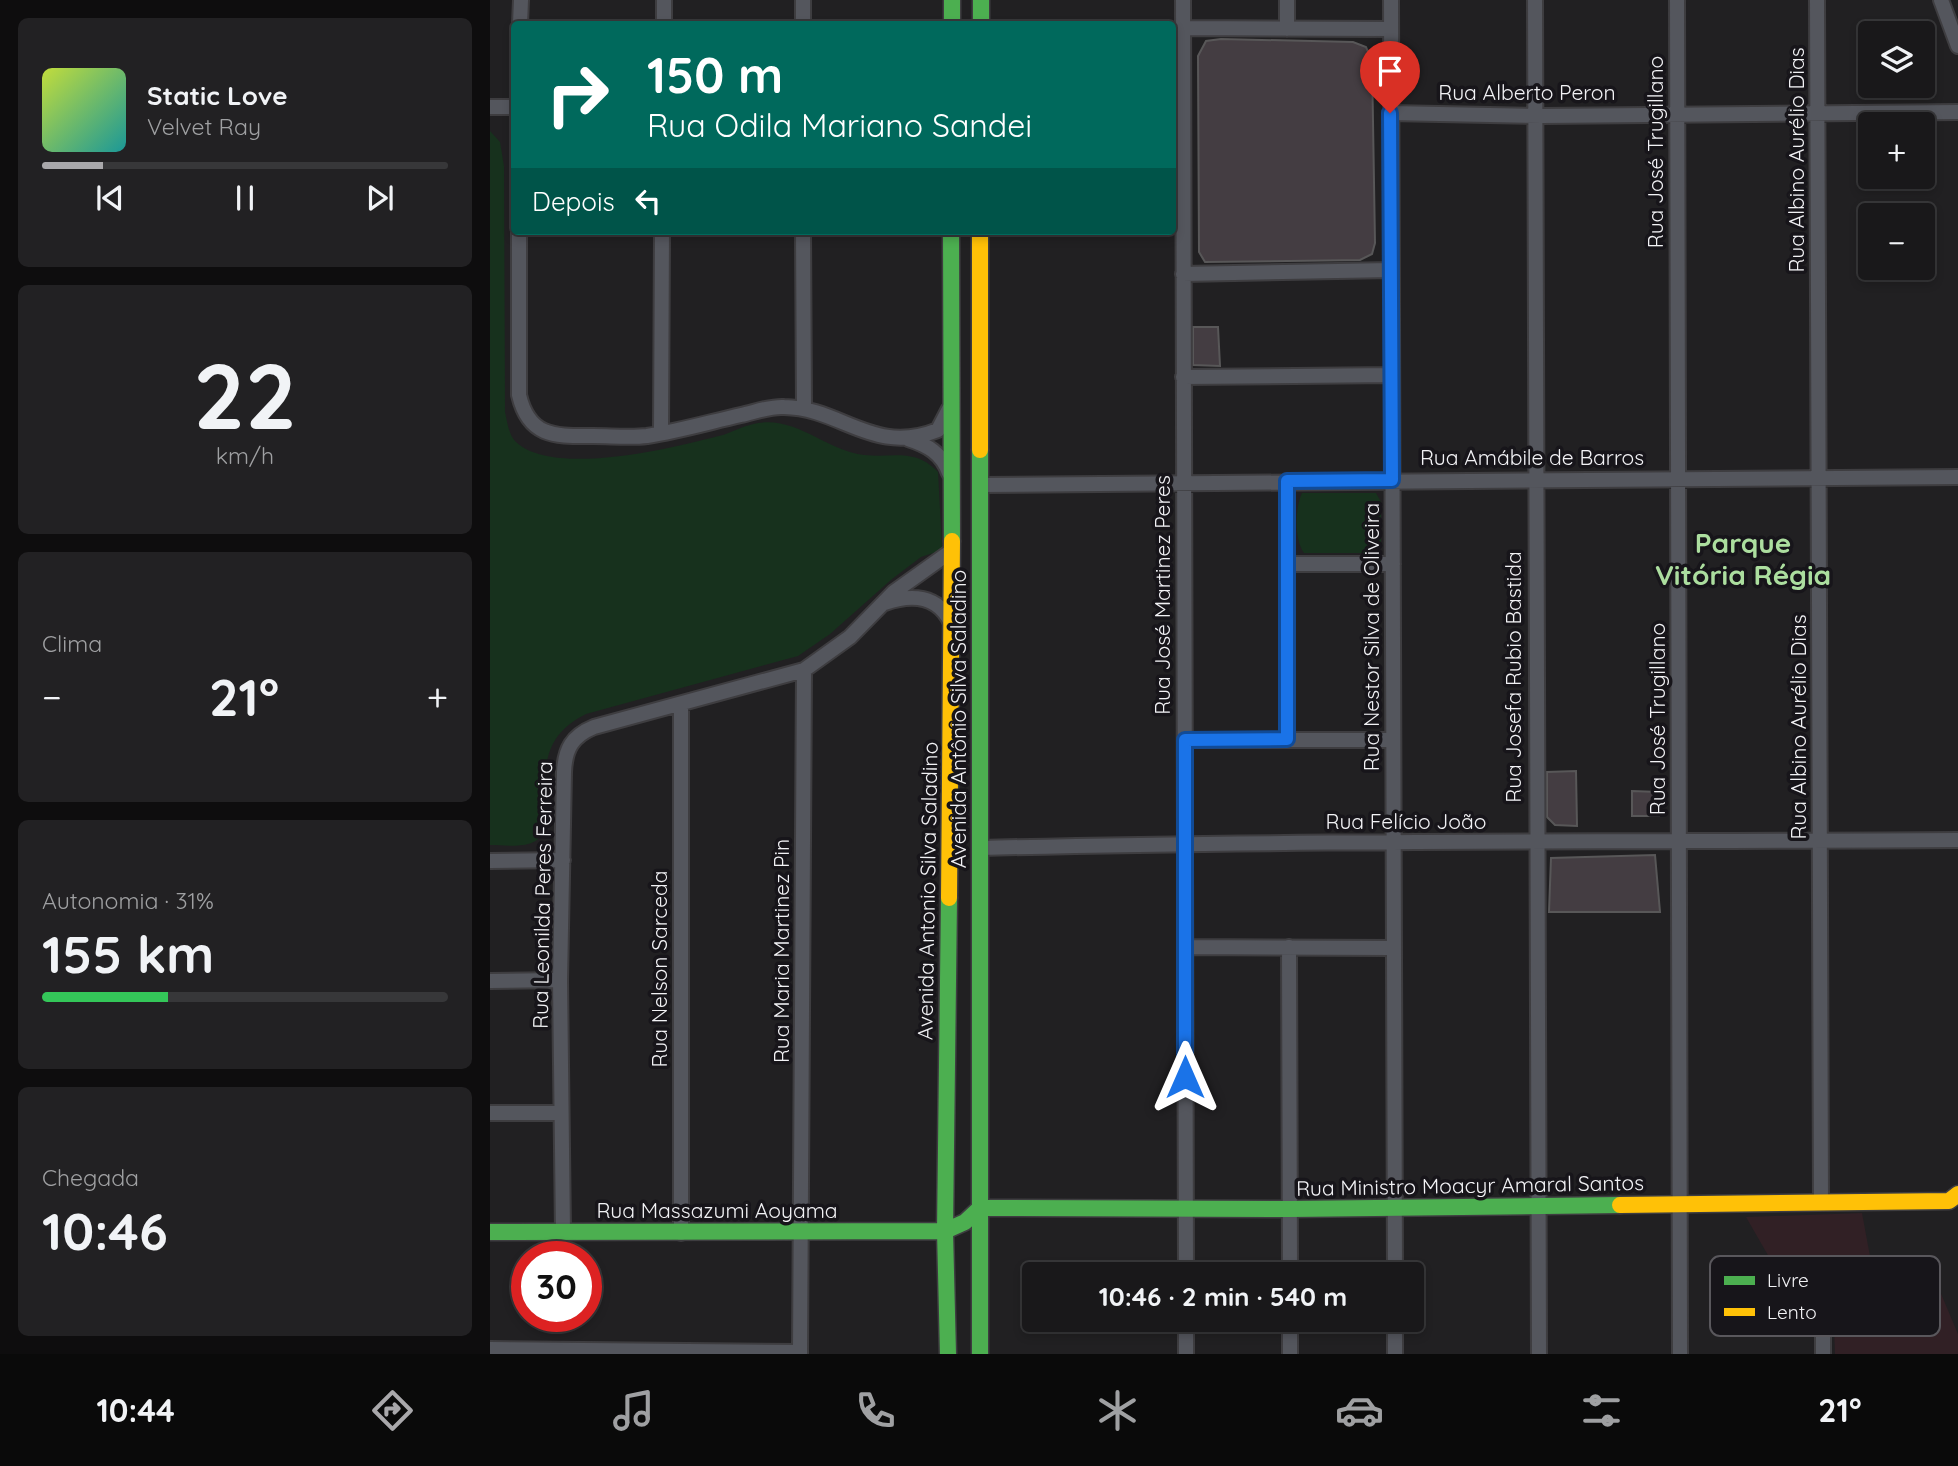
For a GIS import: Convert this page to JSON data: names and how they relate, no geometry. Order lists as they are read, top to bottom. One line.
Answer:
{"streets":{"main road":["Avenida Antônio Silva Saladino","Avenida Antonio Silva Saladino","Rua Ministro Moacyr Amaral Santos","Rua Massazumi Aoyama"],"street":["Rua Alberto Peron","Rua José Trugillano","Rua Albino Aurélio Dias","Rua Amábile de Barros","Rua José Martinez Peres","Rua Nestor Silva de Oliveira","Rua Josefa Rubio Bastida","Rua Felício João","Rua Leonilda Peres Ferreira","Rua Maria Martinez Pin","Rua Nelson Sarceda"]},"crossings":[["Rua Alberto Peron","Rua José Trugillano"],["Rua Alberto Peron","Rua Albino Aurélio Dias"],["Rua Alberto Peron","Rua Nestor Silva de Oliveira"],["Rua Alberto Peron","Rua Josefa Rubio Bastida"],["Rua José Trugillano","Rua Amábile de Barros"],["Rua José Trugillano","Rua Felício João"],["Rua José Trugillano","Rua Ministro Moacyr Amaral Santos"],["Rua Albino Aurélio Dias","Rua Amábile de Barros"],["Rua Albino Aurélio Dias","Rua Felício João"],["Rua Albino Aurélio Dias","Rua Ministro Moacyr Amaral Santos"],["Rua Amábile de Barros","Rua José Martinez Peres"],["Rua Amábile de Barros","Rua Nestor Silva de Oliveira"],["Rua Amábile de Barros","Rua Josefa Rubio Bastida"],["Rua Amábile de Barros","Avenida Antônio Silva Saladino"],["Rua José Martinez Peres","Rua Felício João"],["Rua José Martinez Peres","Rua Ministro Moacyr Amaral Santos"],["Rua Nestor Silva de Oliveira","Rua Felício João"],["Rua Nestor Silva de Oliveira","Rua Ministro Moacyr Amaral Santos"],["Rua Josefa Rubio Bastida","Rua Felício João"],["Rua Josefa Rubio Bastida","Rua Ministro Moacyr Amaral Santos"],["Avenida Antônio Silva Saladino","Rua Felício João"],["Avenida Antônio Silva Saladino","Avenida Antonio Silva Saladino"],["Avenida Antônio Silva Saladino","Rua Leonilda Peres Ferreira"],["Avenida Antônio Silva Saladino","Rua Ministro Moacyr Amaral Santos"],["Avenida Antonio Silva Saladino","Rua Leonilda Peres Ferreira"],["Avenida Antonio Silva Saladino","Rua Massazumi Aoyama"],["Rua Leonilda Peres Ferreira","Rua Maria Martinez Pin"],["Rua Leonilda Peres Ferreira","Rua Nelson Sarceda"],["Rua Leonilda Peres Ferreira","Rua Massazumi Aoyama"],["Rua Maria Martinez Pin","Rua Massazumi Aoyama"],["Rua Nelson Sarceda","Rua Massazumi Aoyama"]],"districts":["Parque Vitória Régia"],"legend":["Livre","Lento"],"page":{"map_buttons":["+","−"],"turn":["150 m","Rua Odila Mariano Sandei"],"song":["Static Love","Velvet Ray"],"then":"Depois","tile":[["22","km/h"],"Clima",["Autonomia · 31%","155 km"],["Chegada","10:46"]],"heat":["−","21°","+"],"limit":"30","trip":"10:46 · 2 min · 540 m","tabs":["10:44","21°"]}}
